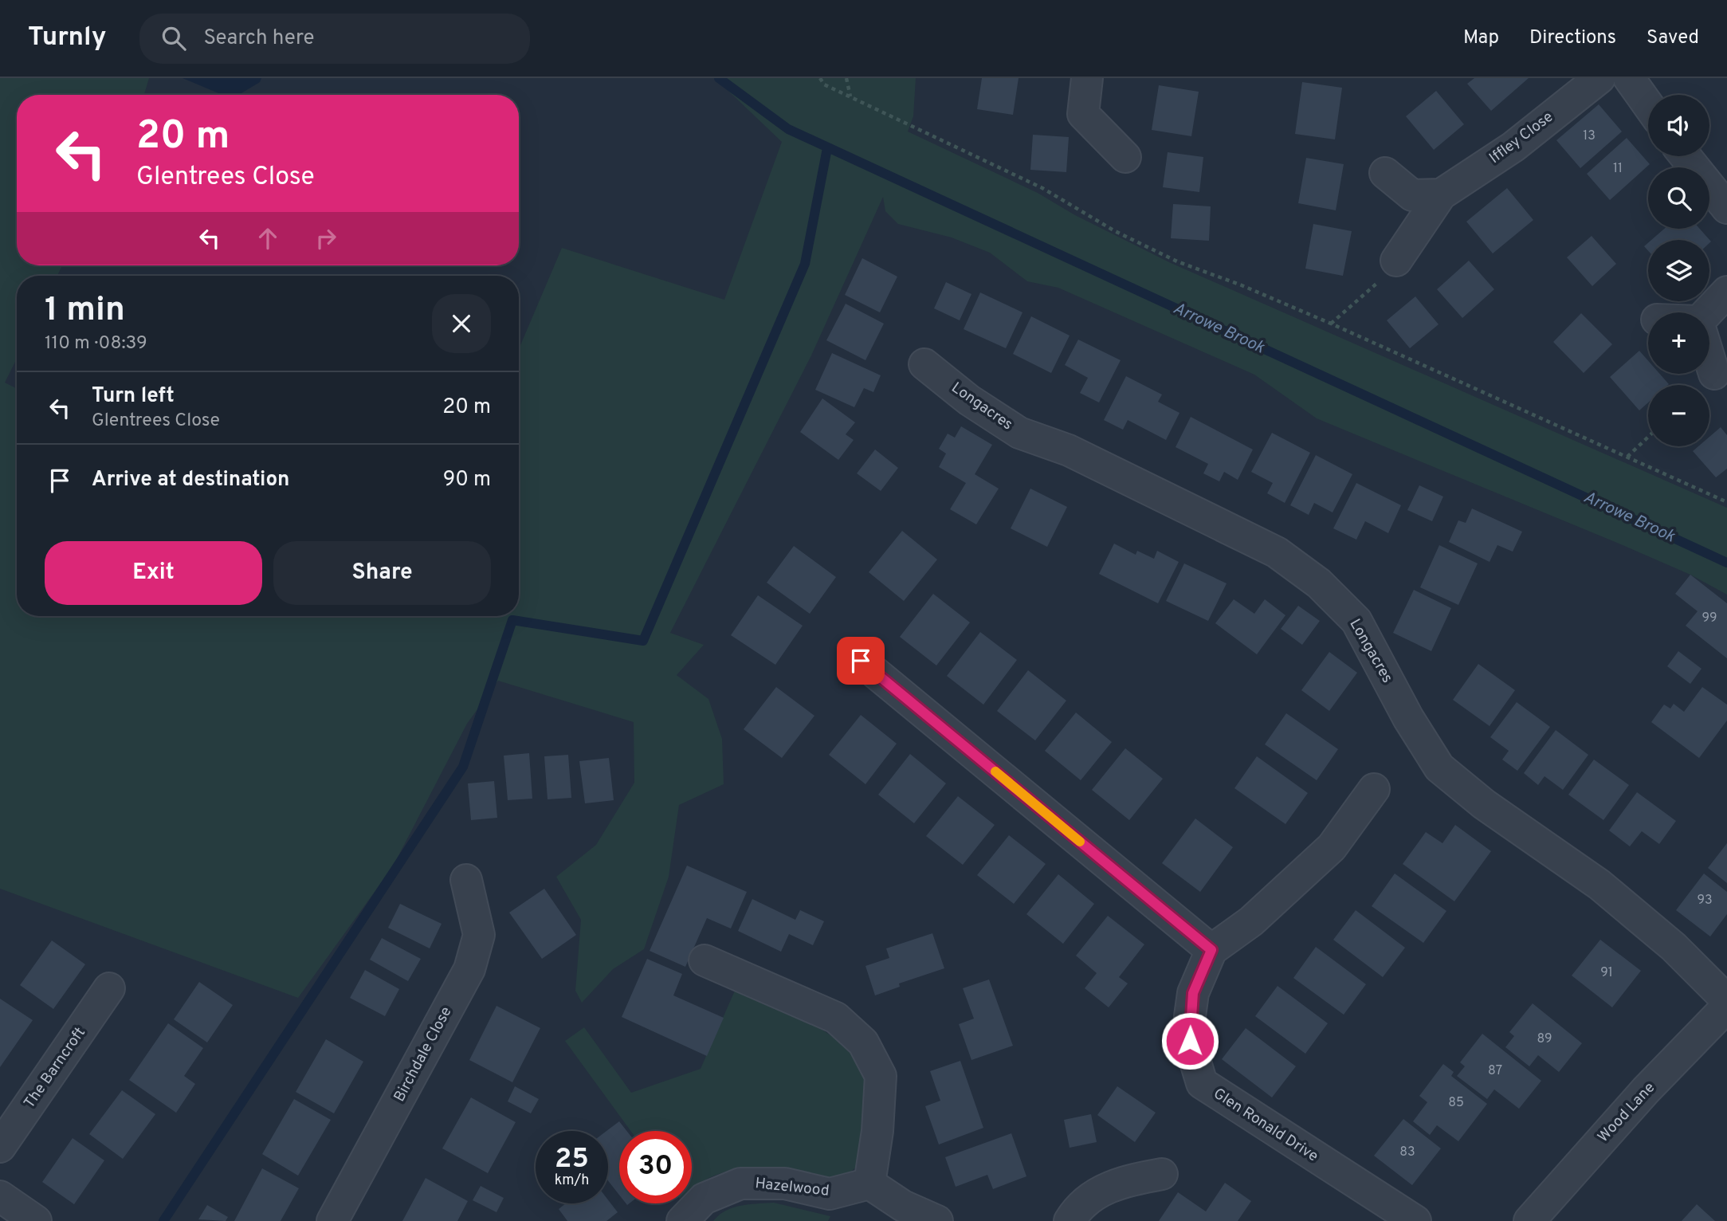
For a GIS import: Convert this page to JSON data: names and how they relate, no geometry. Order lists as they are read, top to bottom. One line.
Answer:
{"streets":{"street":["Iffley Close","Longacres","Birchdale Close","The Barncroft","Wood Lane","Glen Ronald Drive","Hazelwood"]},"water":["Arrowe Brook"],"house_numbers":["13","11","99","93","91","89","87","85","83"],"page":{"header":"Turnly","search":"Search here","nav":["Map","Directions","Saved"],"map_buttons":["+","−"],"turn":["20 m","Glentrees Close"],"heading":["1 min","110 m · 08:39"],"list":[{"name":"Turn left","note":"Glentrees Close","value":"20 m"},{"name":"Arrive at destination","value":"90 m"}],"buttons":["Exit","Share"],"speed":"25 km/h","limit":"30"}}
